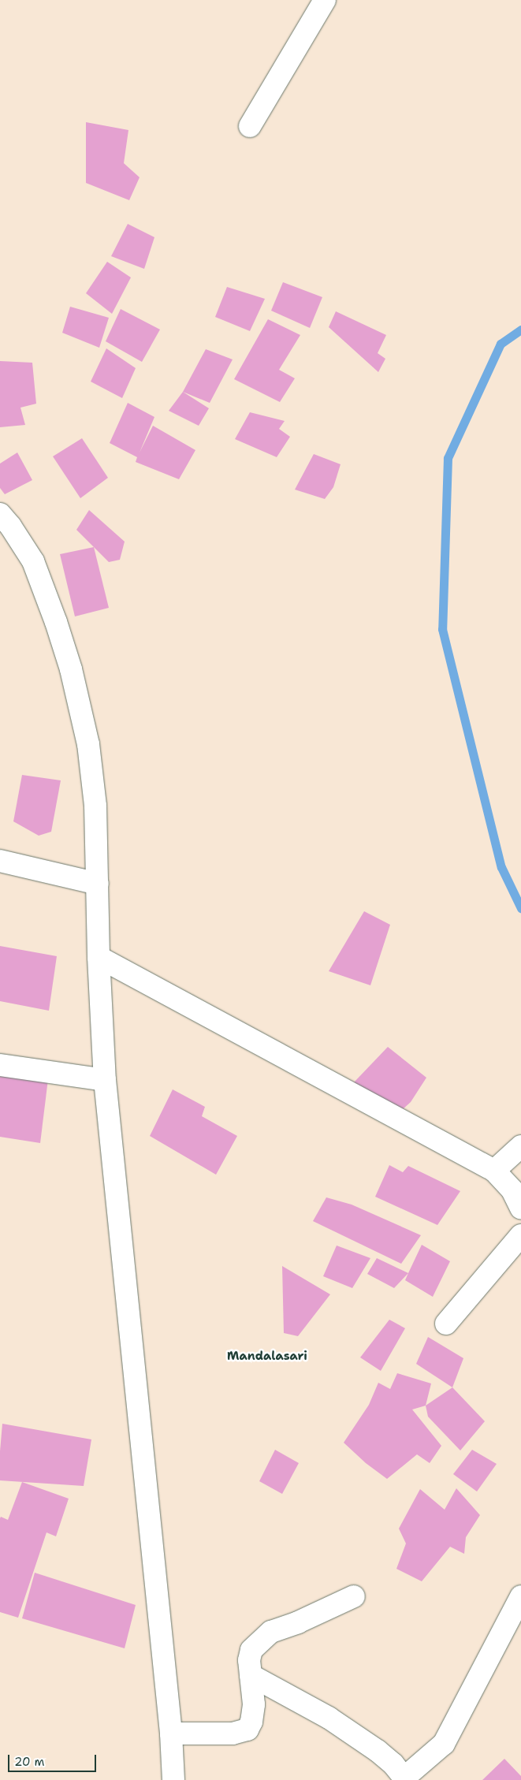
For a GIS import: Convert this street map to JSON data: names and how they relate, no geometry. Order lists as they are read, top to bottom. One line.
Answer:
{"districts":["Mandalasari"],"scale_bar":"20 m"}
